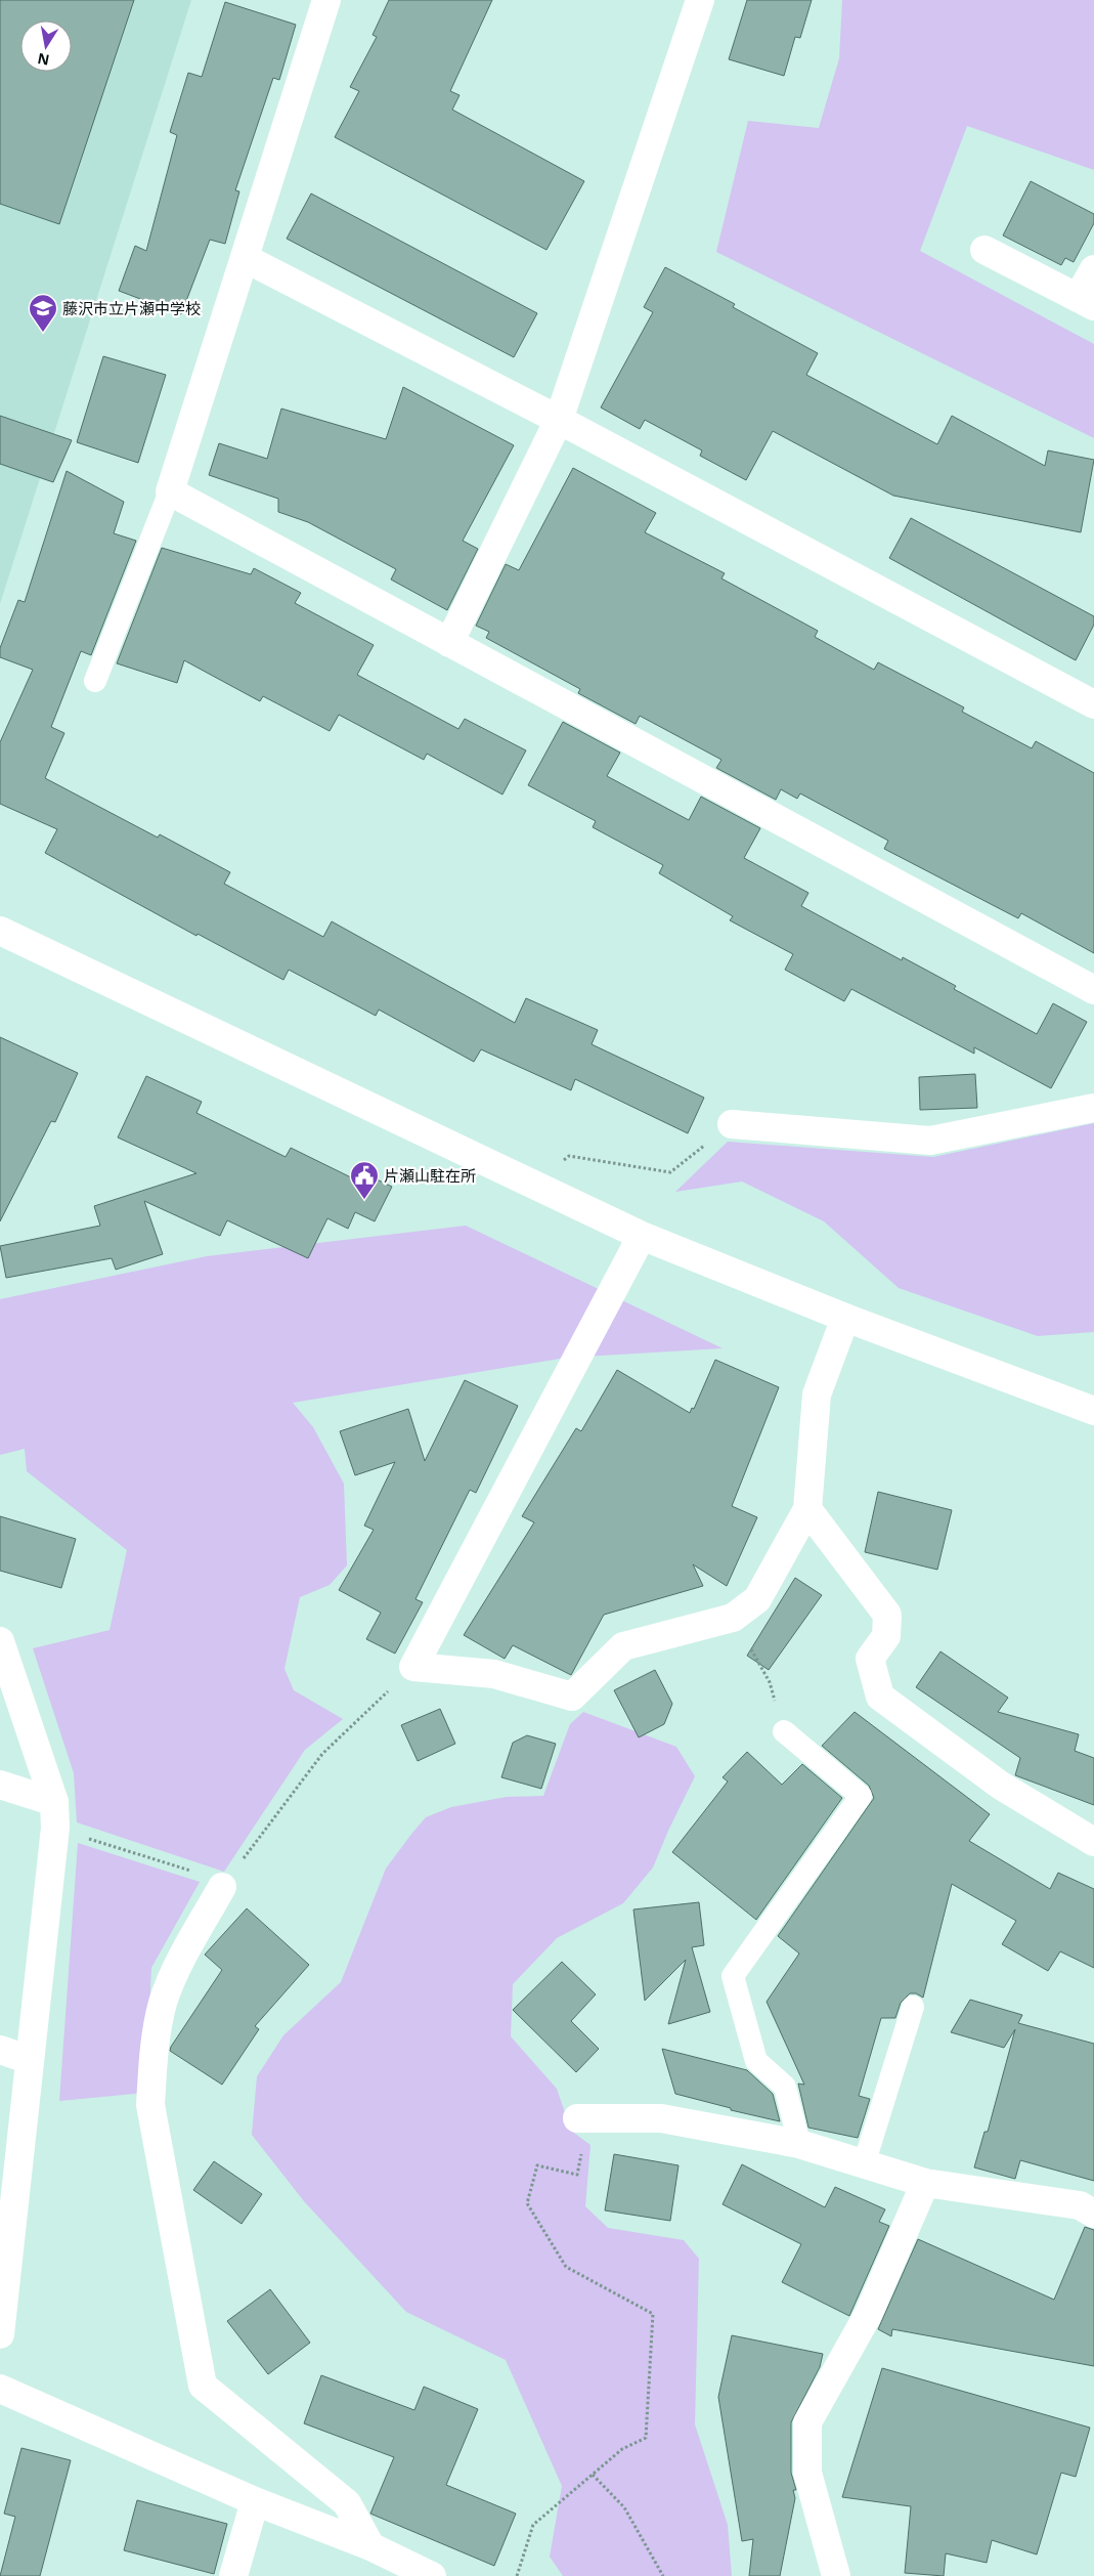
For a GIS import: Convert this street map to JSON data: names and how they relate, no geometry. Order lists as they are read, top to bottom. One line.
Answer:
{"places":{"school or university":["藤沢市立片瀬中学校"],"public building":["片瀬山駐在所"]},"north":"bottom"}
